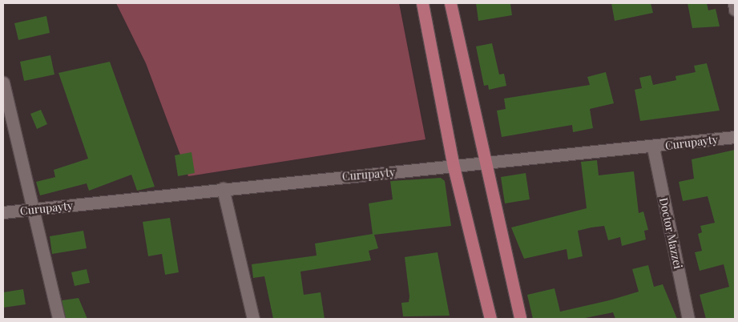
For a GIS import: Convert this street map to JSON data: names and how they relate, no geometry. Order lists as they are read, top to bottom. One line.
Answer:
{"streets":{"street":["Curupayty","Doctor Mazzei"]},"crossings":[["Curupayty","Doctor Mazzei"]]}
